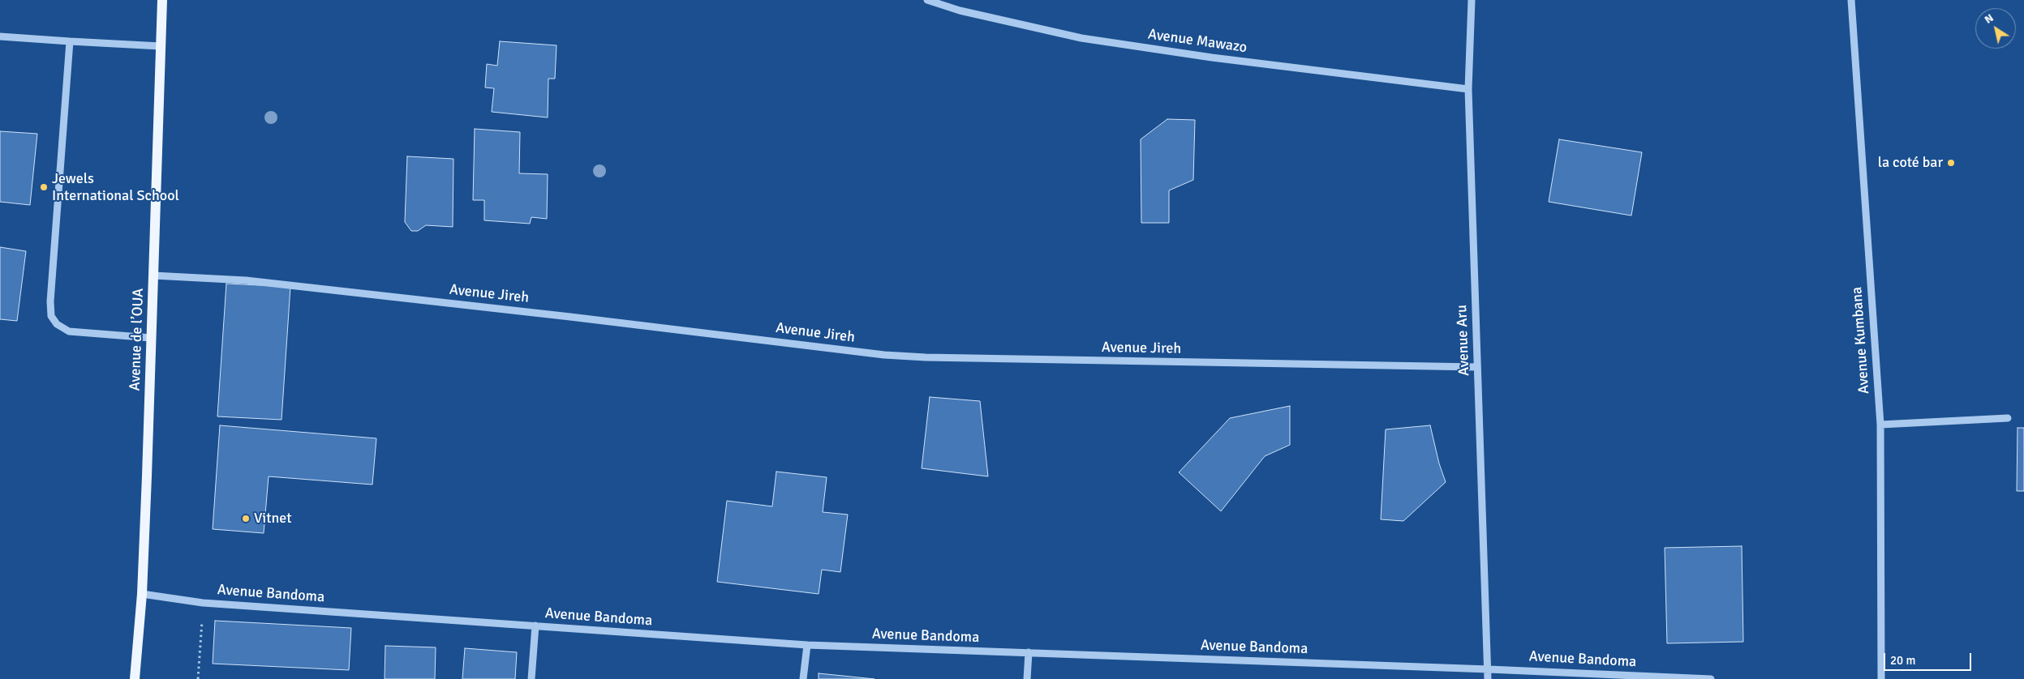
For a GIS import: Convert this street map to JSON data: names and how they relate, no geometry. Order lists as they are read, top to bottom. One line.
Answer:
{"streets":{"main road":["Avenue de l’OUA"],"street":["Avenue Mawazo","Avenue Jireh","Avenue Aru","Avenue Kumbana","Avenue Bandoma"]},"crossings":[["Avenue Mawazo","Avenue Aru"],["Avenue Jireh","Avenue de l’OUA"],["Avenue Jireh","Avenue Aru"],["Avenue de l’OUA","Avenue Bandoma"],["Avenue Aru","Avenue Bandoma"]],"places":["la coté bar","Jewels International School","Vitnet"],"scale_bar":"20 m","north":"top left"}
